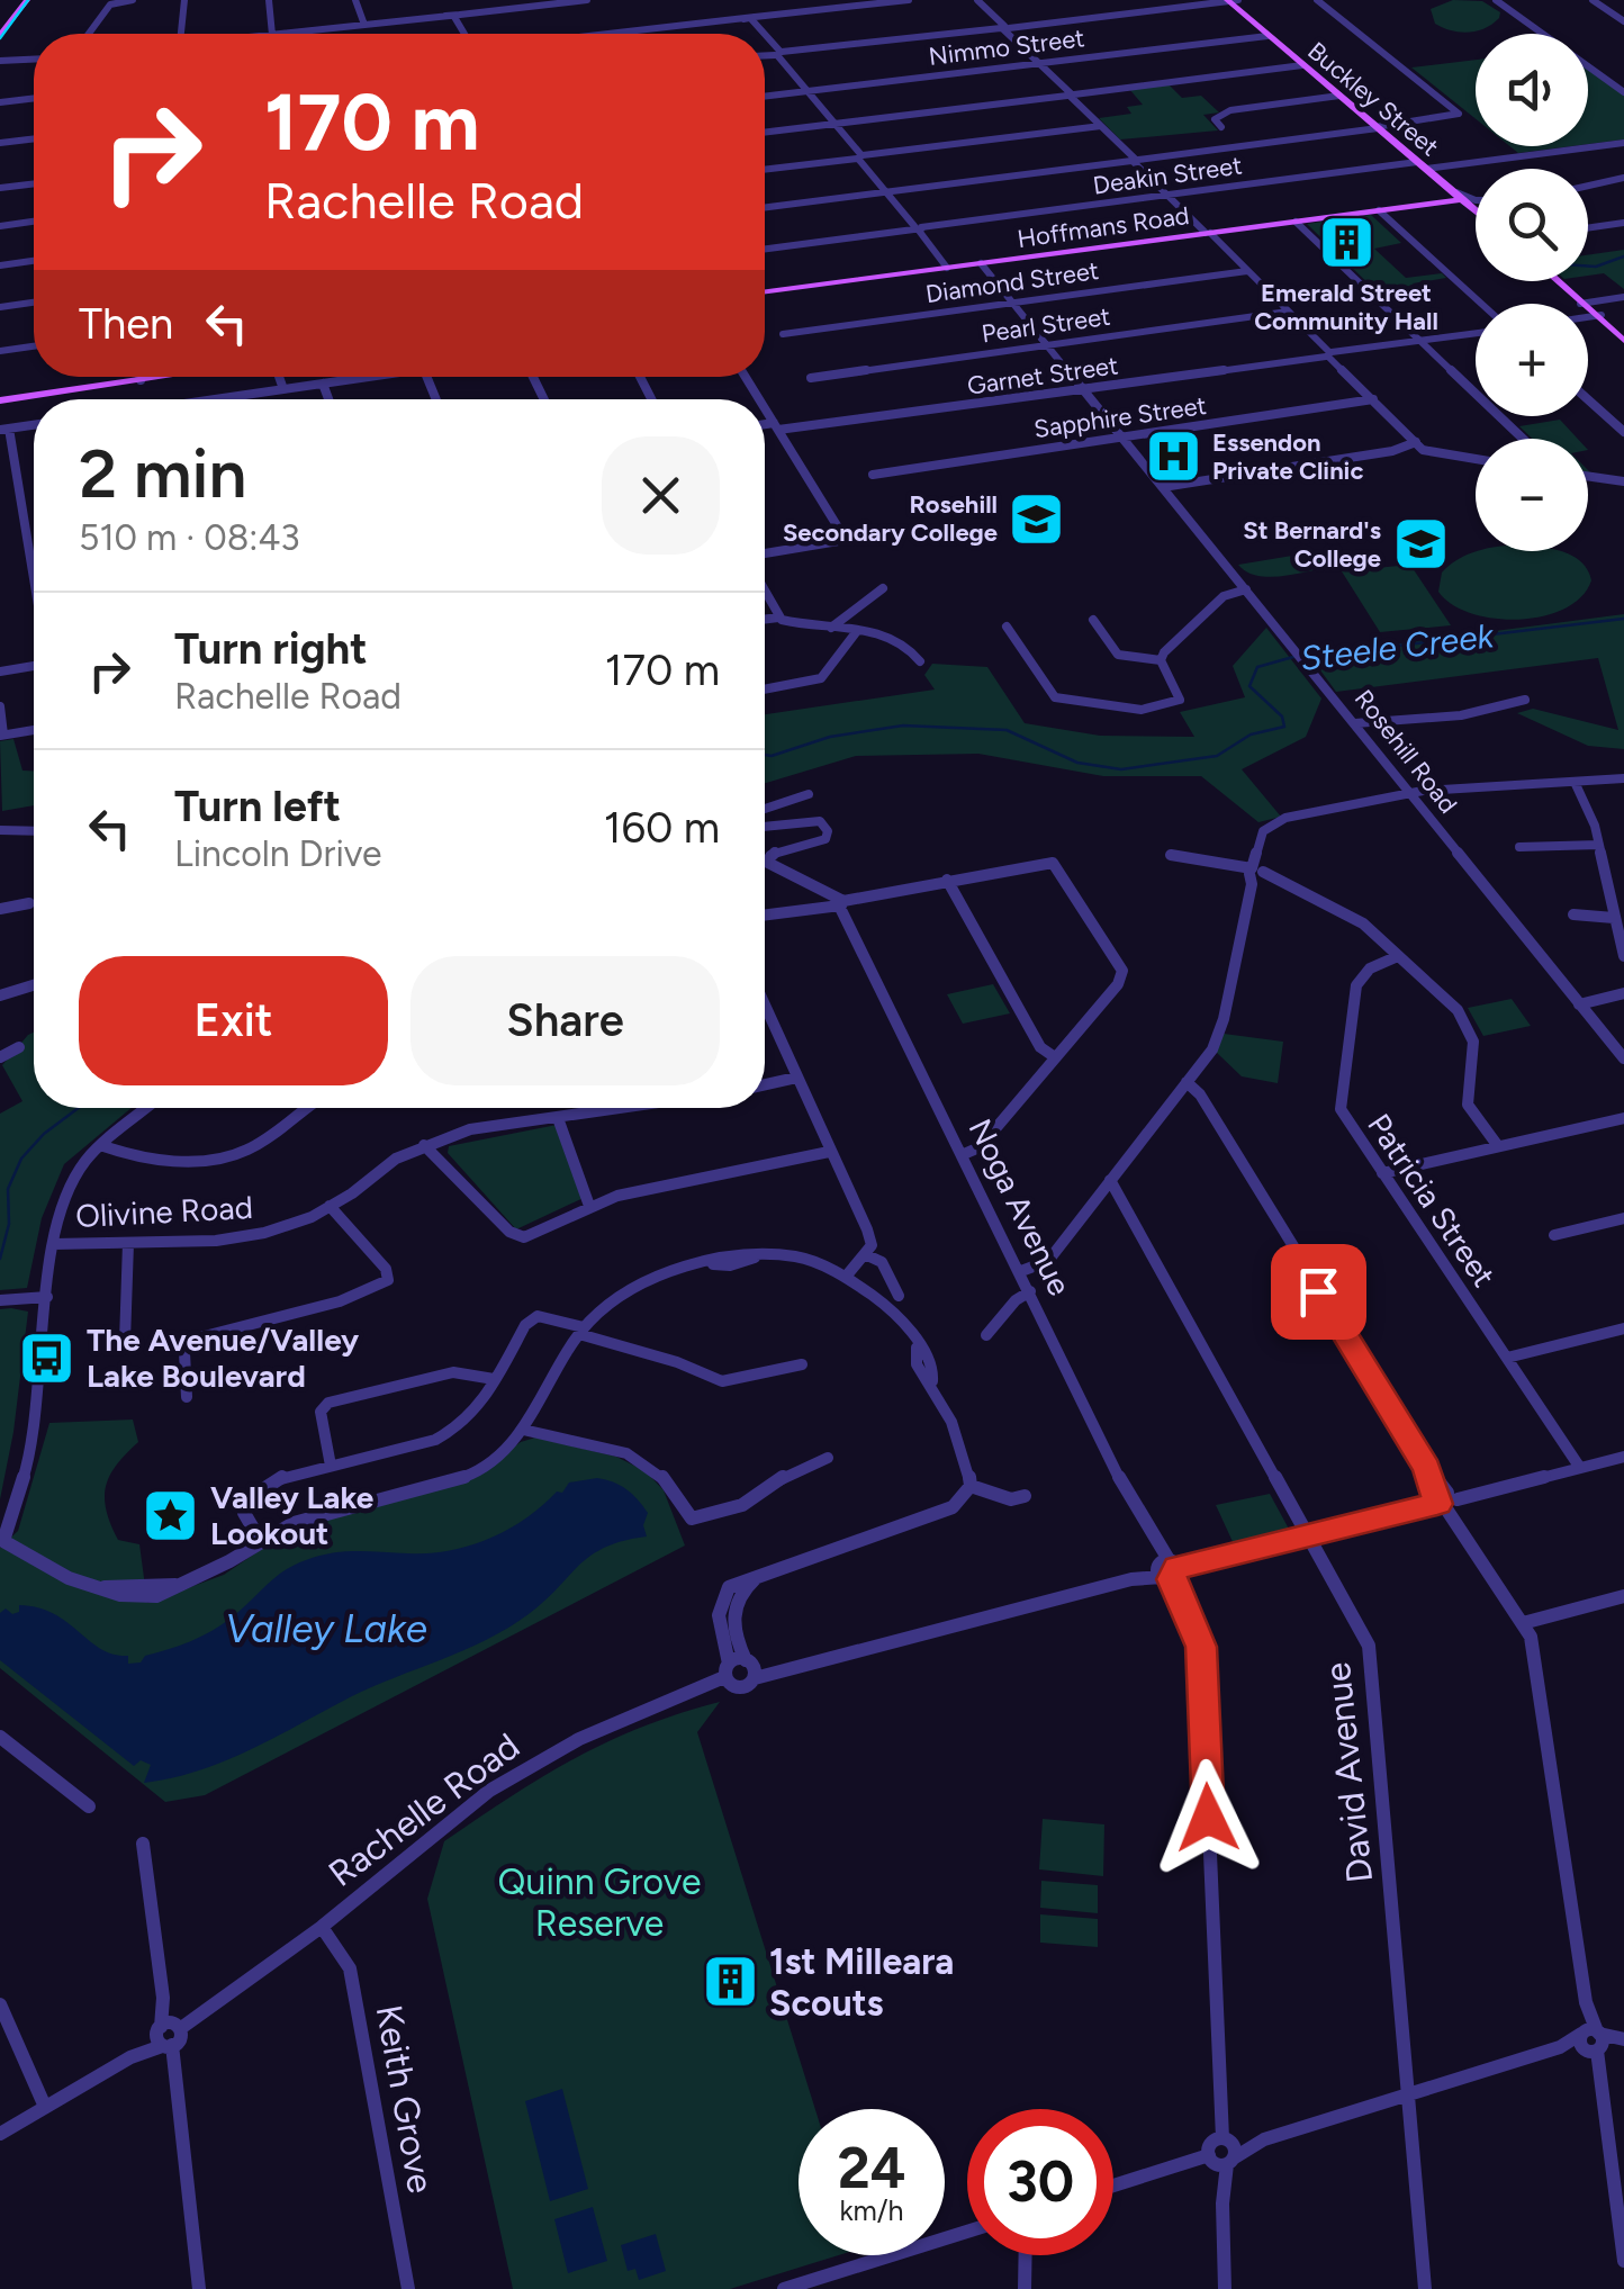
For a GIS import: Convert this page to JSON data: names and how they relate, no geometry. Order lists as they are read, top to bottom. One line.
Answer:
{"streets":{"main road":["Buckley Street","Hoffmans Road"],"street":["Nimmo Street","Deakin Street","Diamond Street","Pearl Street","Garnet Street","Sapphire Street","Rosehill Road","Patricia Street","Noga Avenue","Olivine Road","David Avenue","Rachelle Road","Keith Grove"]},"crossings":[["Nimmo Street","Buckley Street"],["Buckley Street","Deakin Street"],["Buckley Street","Hoffmans Road"],["Hoffmans Road","Rosehill Road"],["Diamond Street","Rosehill Road"],["Pearl Street","Rosehill Road"],["Garnet Street","Rosehill Road"],["Sapphire Street","Rosehill Road"],["Rachelle Road","Keith Grove"]],"water":["Steele Creek","Valley Lake"],"parks":["Quinn Grove Reserve"],"places":{"building":["Emerald Street Community Hall","1st Milleara Scouts"],"hospital":["Essendon Private Clinic"],"school or university":["Rosehill Secondary College","St Bernard's College"],"bus stop":["The Avenue/Valley Lake Boulevard"],"place":["Valley Lake Lookout"]},"page":{"map_buttons":["+","−"],"turn":["170 m","Rachelle Road"],"then":"Then","heading":["2 min","510 m · 08:43"],"list":[{"name":"Turn right","note":"Rachelle Road","value":"170 m"},{"name":"Turn left","note":"Lincoln Drive","value":"160 m"}],"buttons":["Exit","Share"],"speed":"24 km/h","limit":"30"}}
